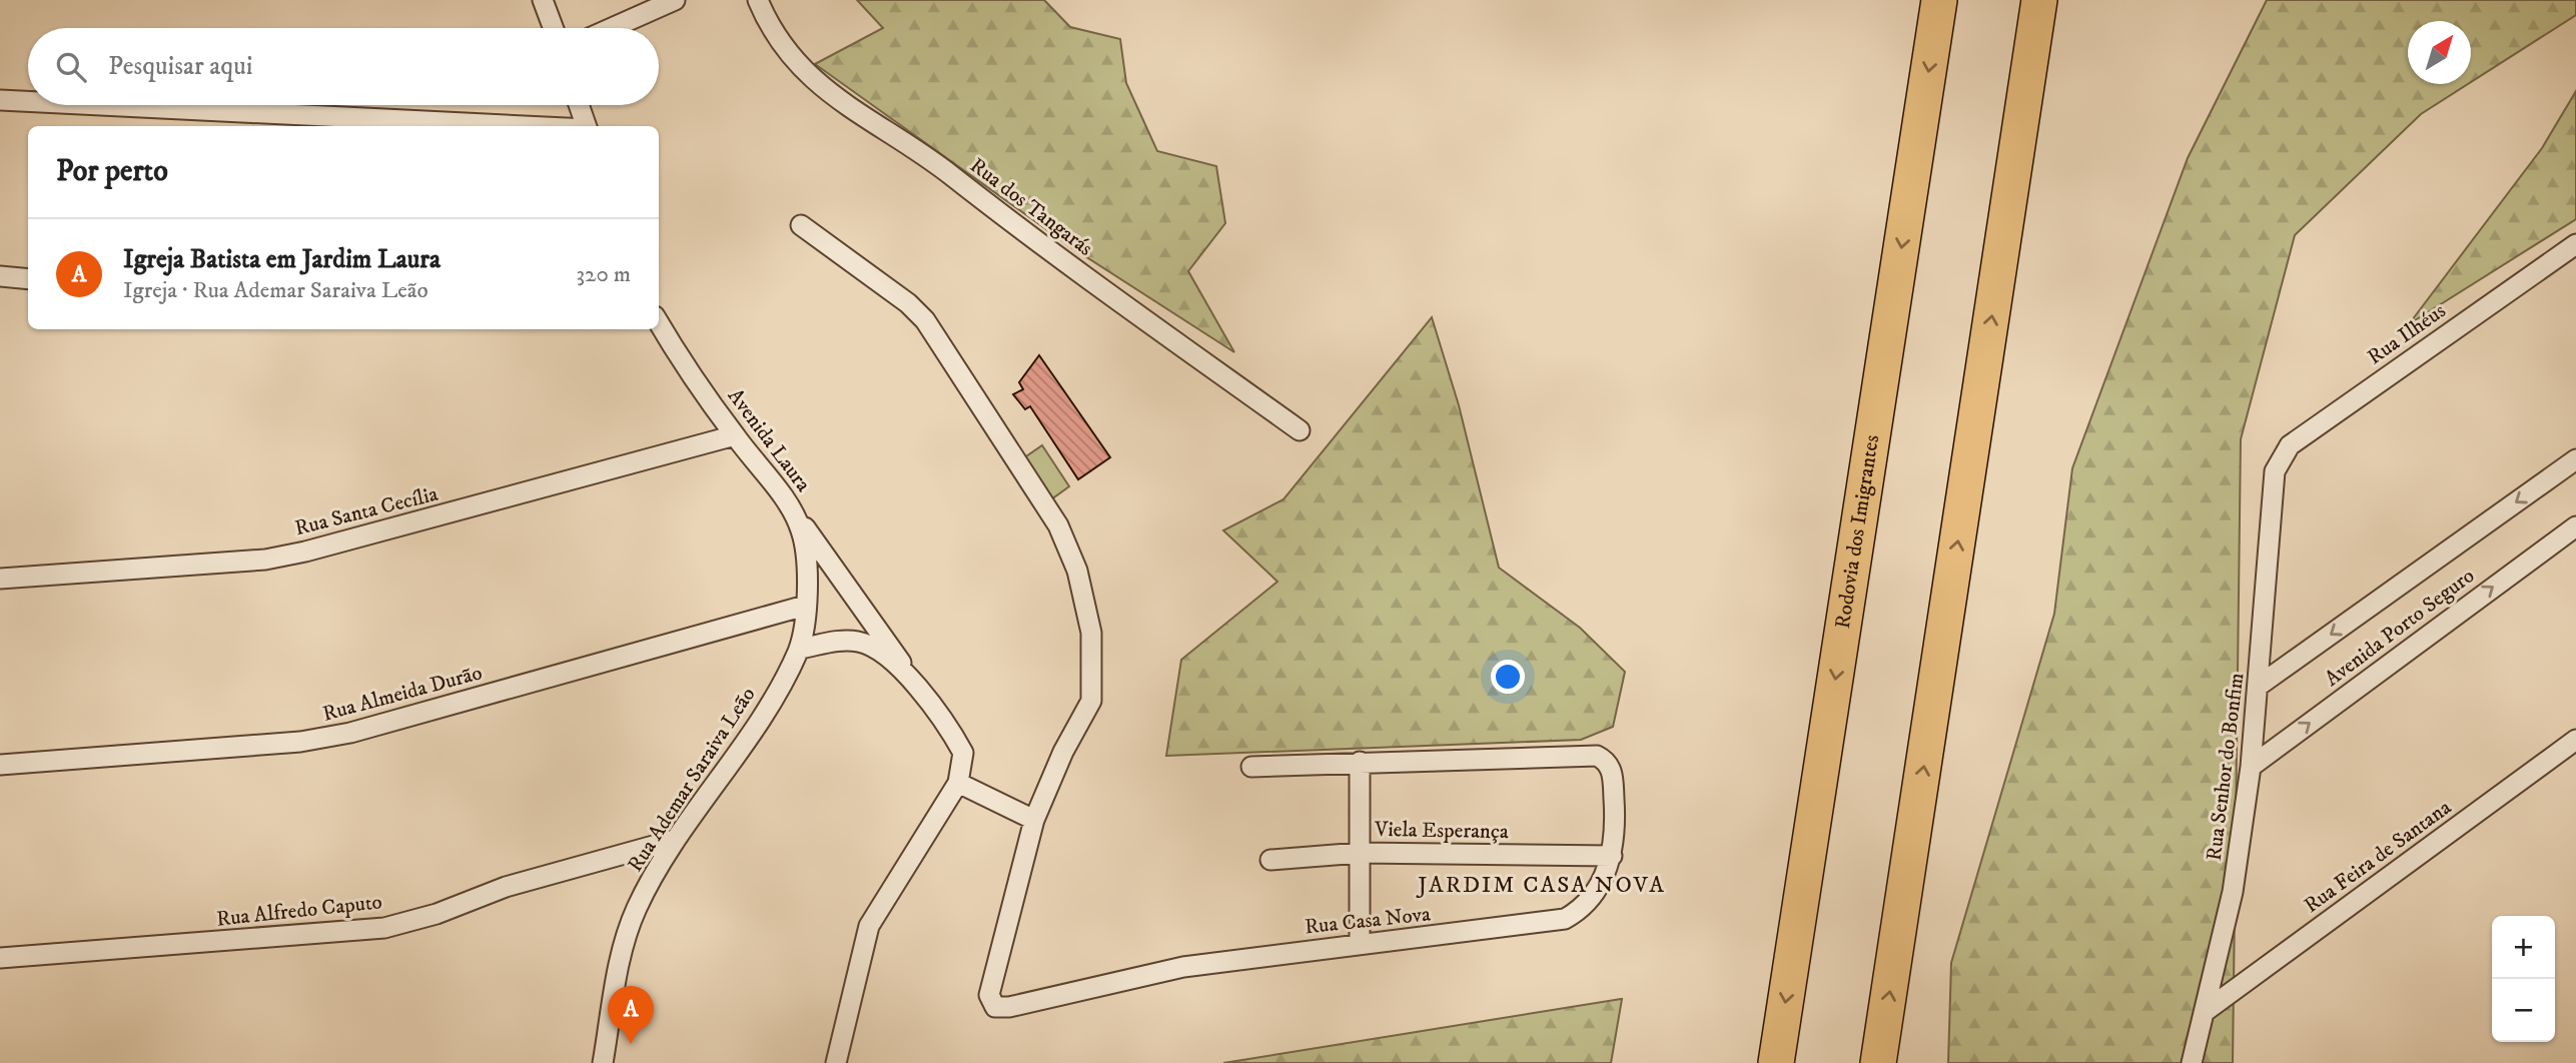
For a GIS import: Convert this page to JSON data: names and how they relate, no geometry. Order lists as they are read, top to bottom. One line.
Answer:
{"streets":{"highway":["Rodovia dos Imigrantes"],"street":["Rua dos Tangarás","Rua Ilhéus","Avenida Laura","Rua Santa Cecília","Avenida Porto Seguro","Rua Almeida Durão","Rua Senhor do Bonfim","Rua Ademar Saraiva Leão","Viela Esperança","Rua Feira de Santana","Rua Alfredo Caputo","Rua Casa Nova"]},"crossings":[["Rua Ilhéus","Rua Senhor do Bonfim"],["Avenida Laura","Rua Santa Cecília"],["Avenida Laura","Rua Almeida Durão"],["Avenida Laura","Rua Ademar Saraiva Leão"],["Avenida Porto Seguro","Rua Senhor do Bonfim"],["Rua Almeida Durão","Rua Ademar Saraiva Leão"],["Rua Senhor do Bonfim","Rua Feira de Santana"],["Rua Ademar Saraiva Leão","Rua Alfredo Caputo"],["Viela Esperança","Rua Casa Nova"]],"districts":["JARDIM CASA NOVA"],"north":"top right","page":{"search":"Pesquisar aqui","heading":"Por perto","list":[{"mark":"A","name":"Igreja Batista em Jardim Laura","note":"Igreja · Rua Ademar Saraiva Leão","value":"320 m"}],"map_buttons":["+","−"],"pins":"A"}}
